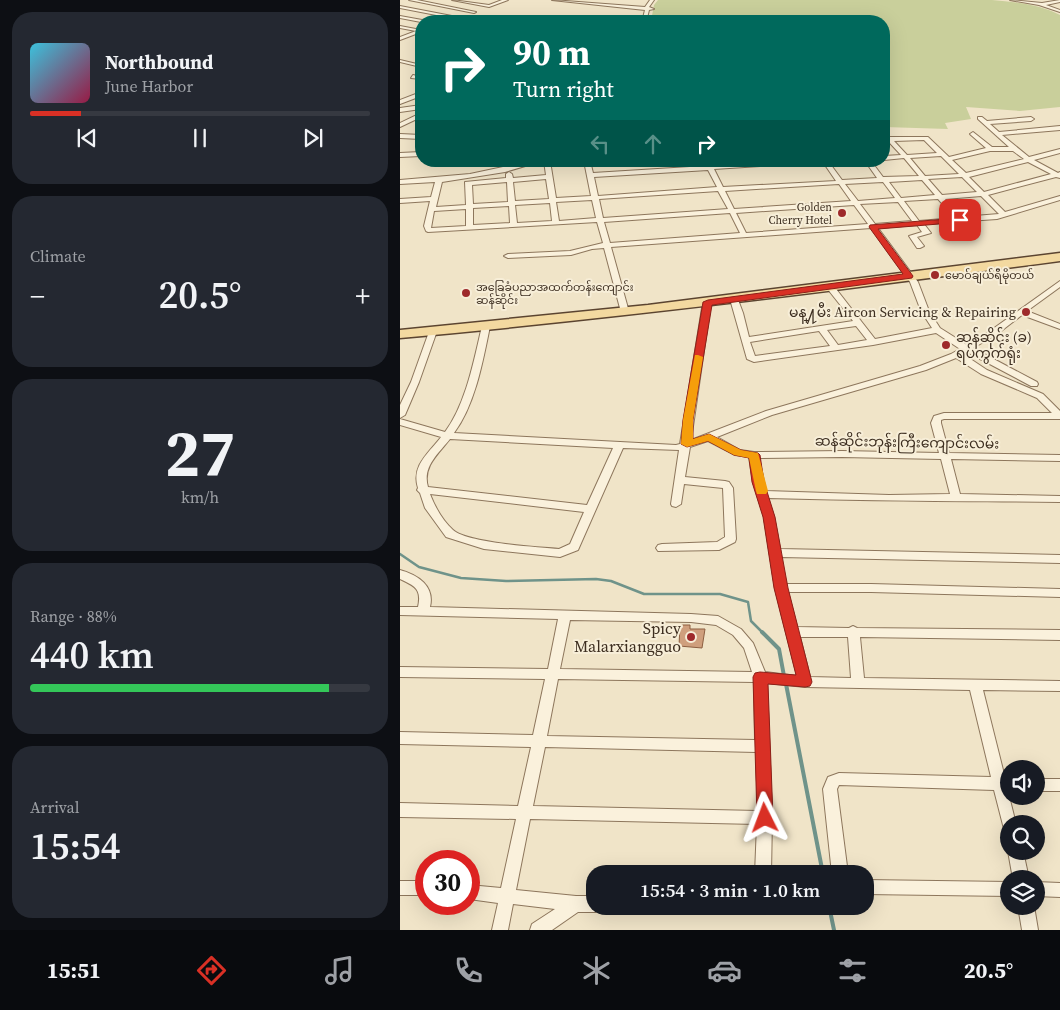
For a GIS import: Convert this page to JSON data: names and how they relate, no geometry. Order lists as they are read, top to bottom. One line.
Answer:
{"streets":{"street":["ဆန်ဆိုင်းဘုန်းကြီးကျောင်းလမ်း"]},"places":["Golden Cherry Hotel","မောဝ်ချယ်ရီမိုတယ်","အခြေခံပညာအထက်တန်းကျောင်း ဆန်ဆိုင်း","မန္႔မီး Aircon Servicing & Repairing","ဆန်ဆိုင်း (ခ) ရပ်ကွက်ရုံး","Spicy Malarxiangguo"],"page":{"turn":["90 m","Turn right"],"song":["Northbound","June Harbor"],"tile":["Climate",["27","km/h"],["Range · 88%","440 km"],["Arrival","15:54"]],"heat":["−","20.5°","+"],"limit":"30","trip":"15:54 · 3 min · 1.0 km","tabs":["15:51","20.5°"]}}
